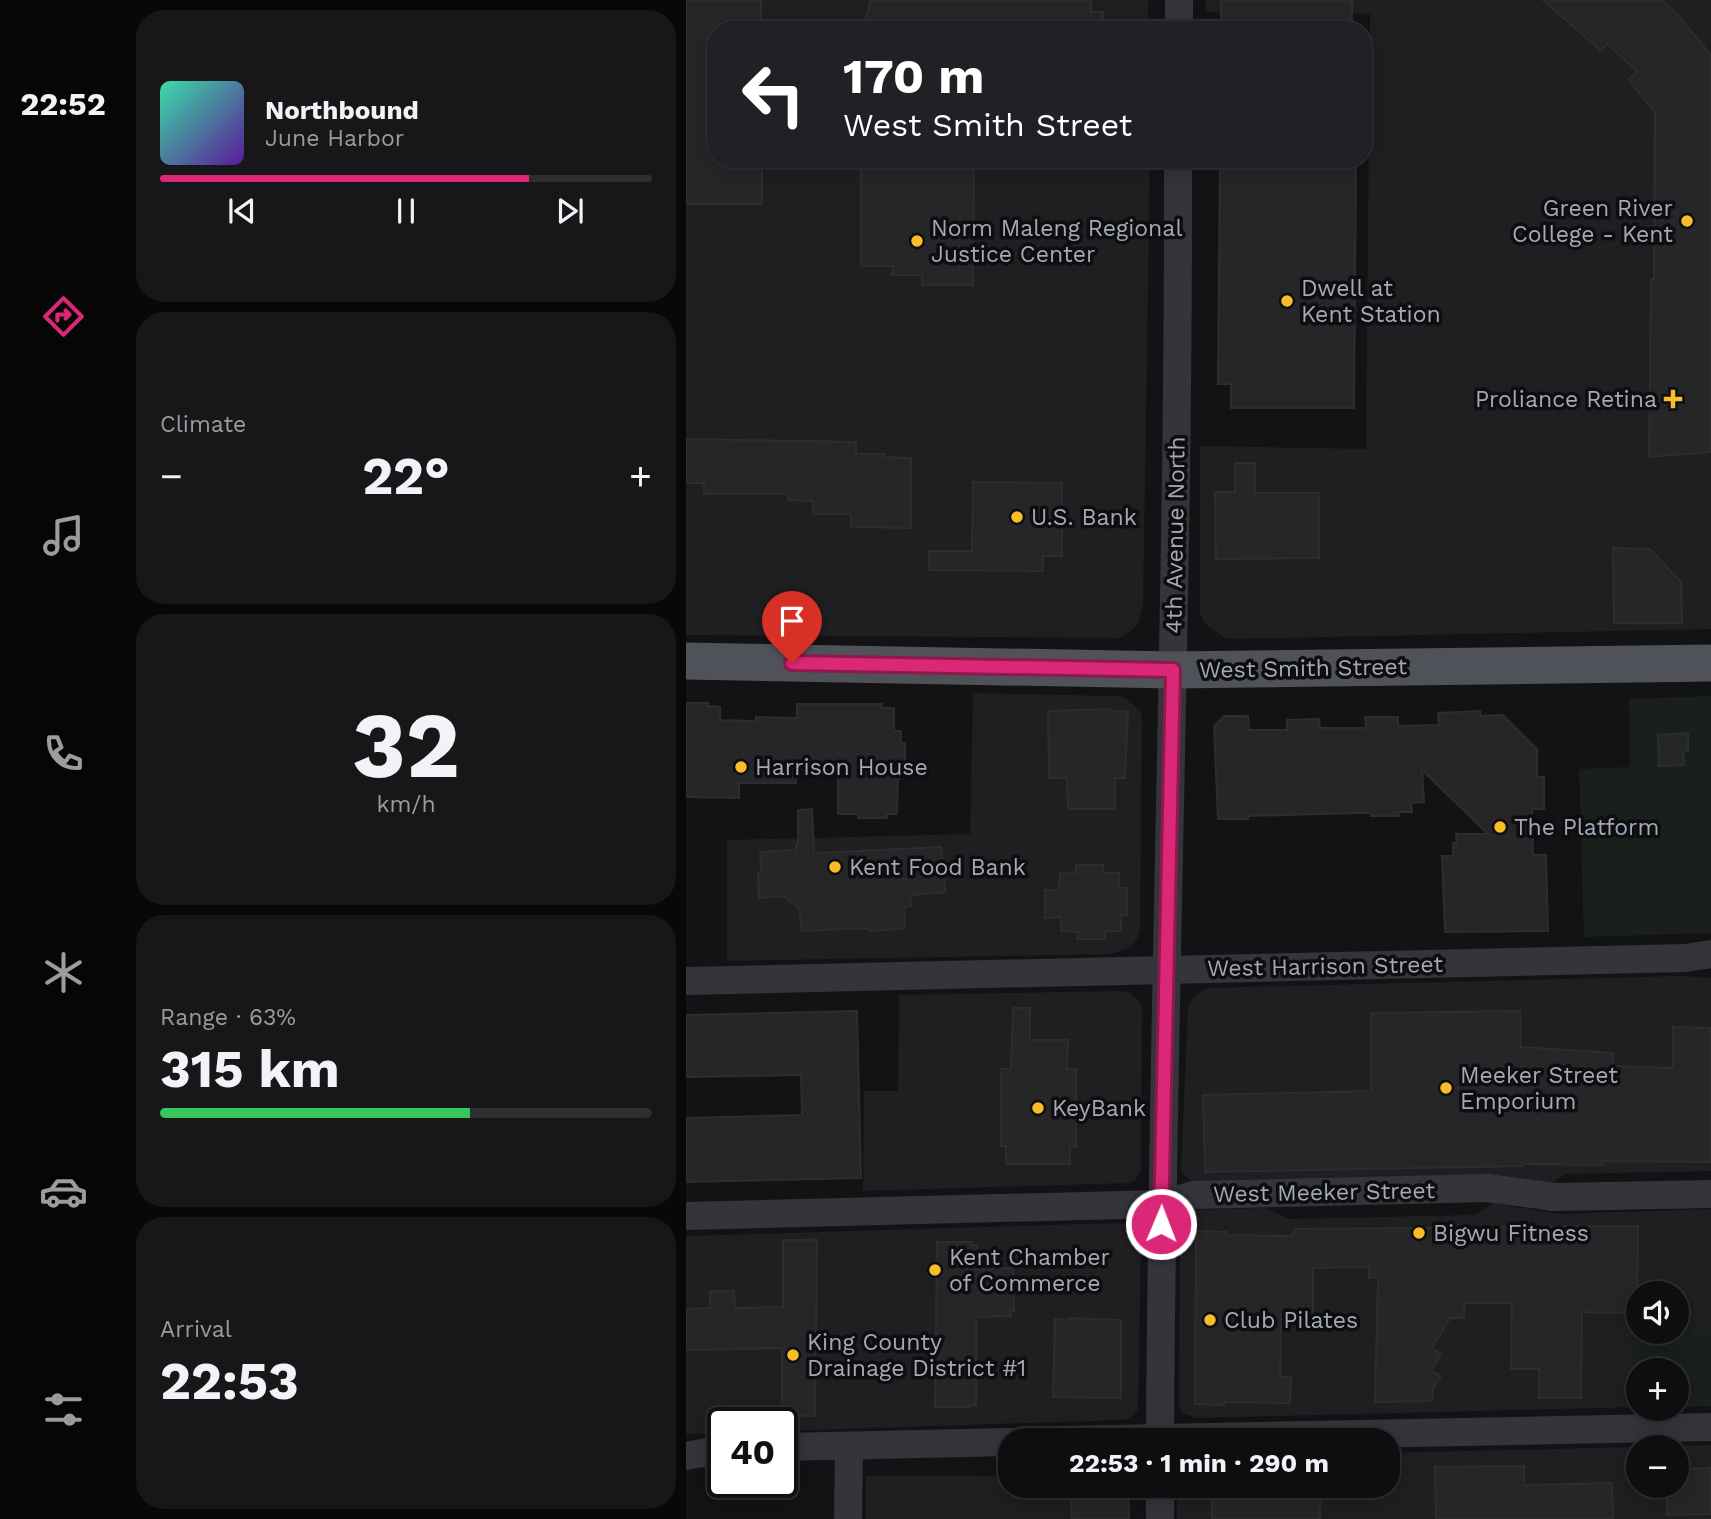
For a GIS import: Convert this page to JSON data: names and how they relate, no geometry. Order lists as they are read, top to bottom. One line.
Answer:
{"streets":{"main road":["West Smith Street"],"street":["4th Avenue North","West Harrison Street","West Meeker Street"]},"crossings":[["4th Avenue North","West Smith Street"],["4th Avenue North","West Harrison Street"],["4th Avenue North","West Meeker Street"]],"places":{"other":["Green River College - Kent","Norm Maleng Regional Justice Center","Dwell at Kent Station","U.S. Bank","Harrison House","The Platform","Kent Food Bank","Meeker Street Emporium","KeyBank","Bigwu Fitness","Kent Chamber of Commerce","Club Pilates","King County Drainage District #1"],"health":["Proliance Retina"]},"page":{"tabs":"22:52","turn":["170 m","West Smith Street"],"song":["Northbound","June Harbor"],"tile":["Climate",["32","km/h"],["Range · 63%","315 km"],["Arrival","22:53"]],"heat":["−","22°","+"],"map_buttons":["+","−"],"limit":"40","trip":"22:53 · 1 min · 290 m"}}
